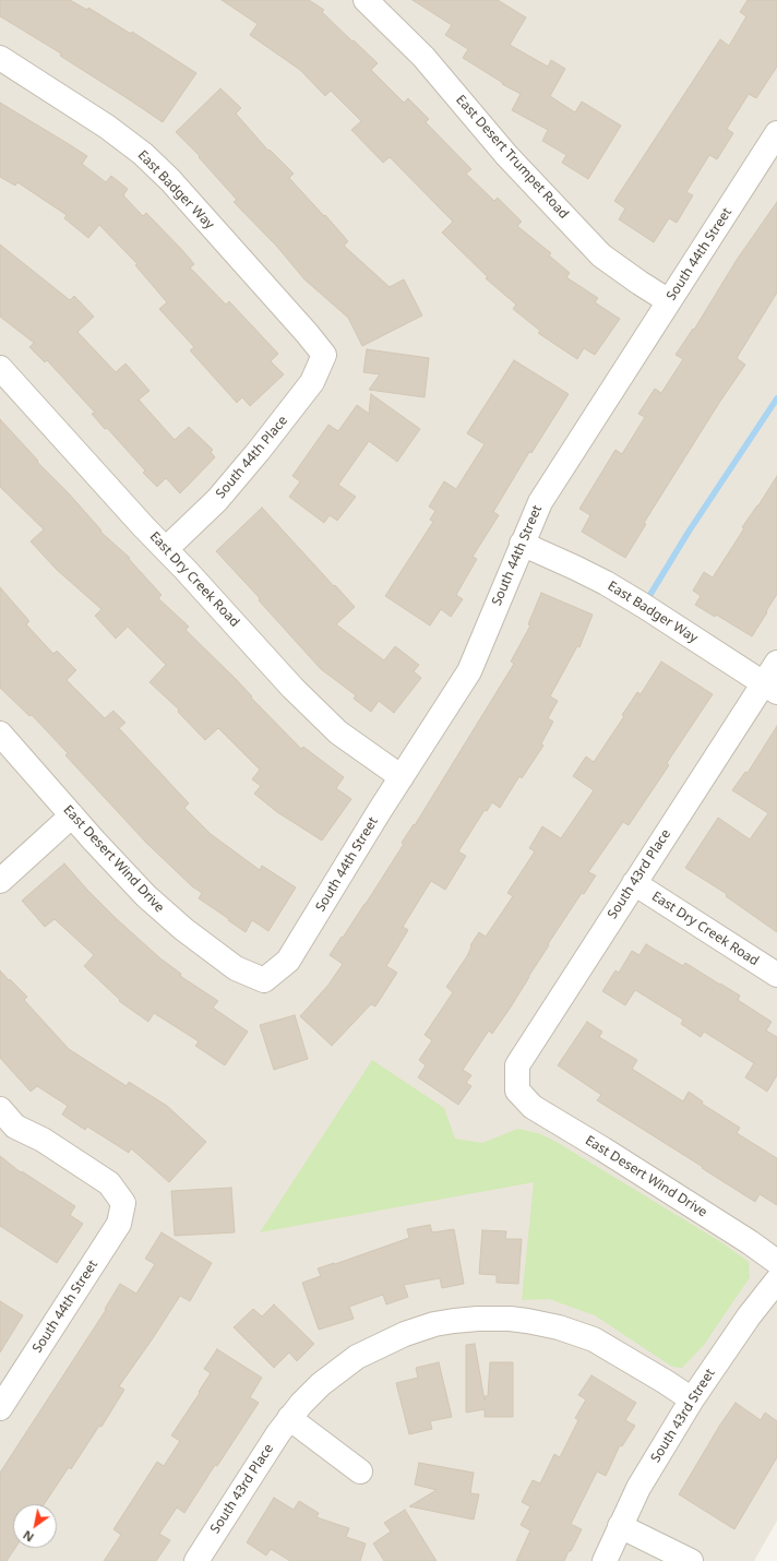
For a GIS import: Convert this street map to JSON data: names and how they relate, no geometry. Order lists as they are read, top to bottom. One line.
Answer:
{"streets":{"street":["East Desert Trumpet Road","East Badger Way","South 44th Street","South 44th Place","East Dry Creek Road","East Desert Wind Drive","South 43rd Place","South 43rd Street"]},"crossings":[["East Desert Trumpet Road","South 44th Street"],["East Badger Way","South 44th Street"],["East Badger Way","South 44th Place"],["East Badger Way","South 43rd Place"],["South 44th Street","East Dry Creek Road"],["South 44th Street","East Desert Wind Drive"],["South 44th Place","East Dry Creek Road"],["East Dry Creek Road","South 43rd Place"],["East Desert Wind Drive","South 43rd Place"],["South 43rd Place","South 43rd Street"]],"north":"bottom left"}
